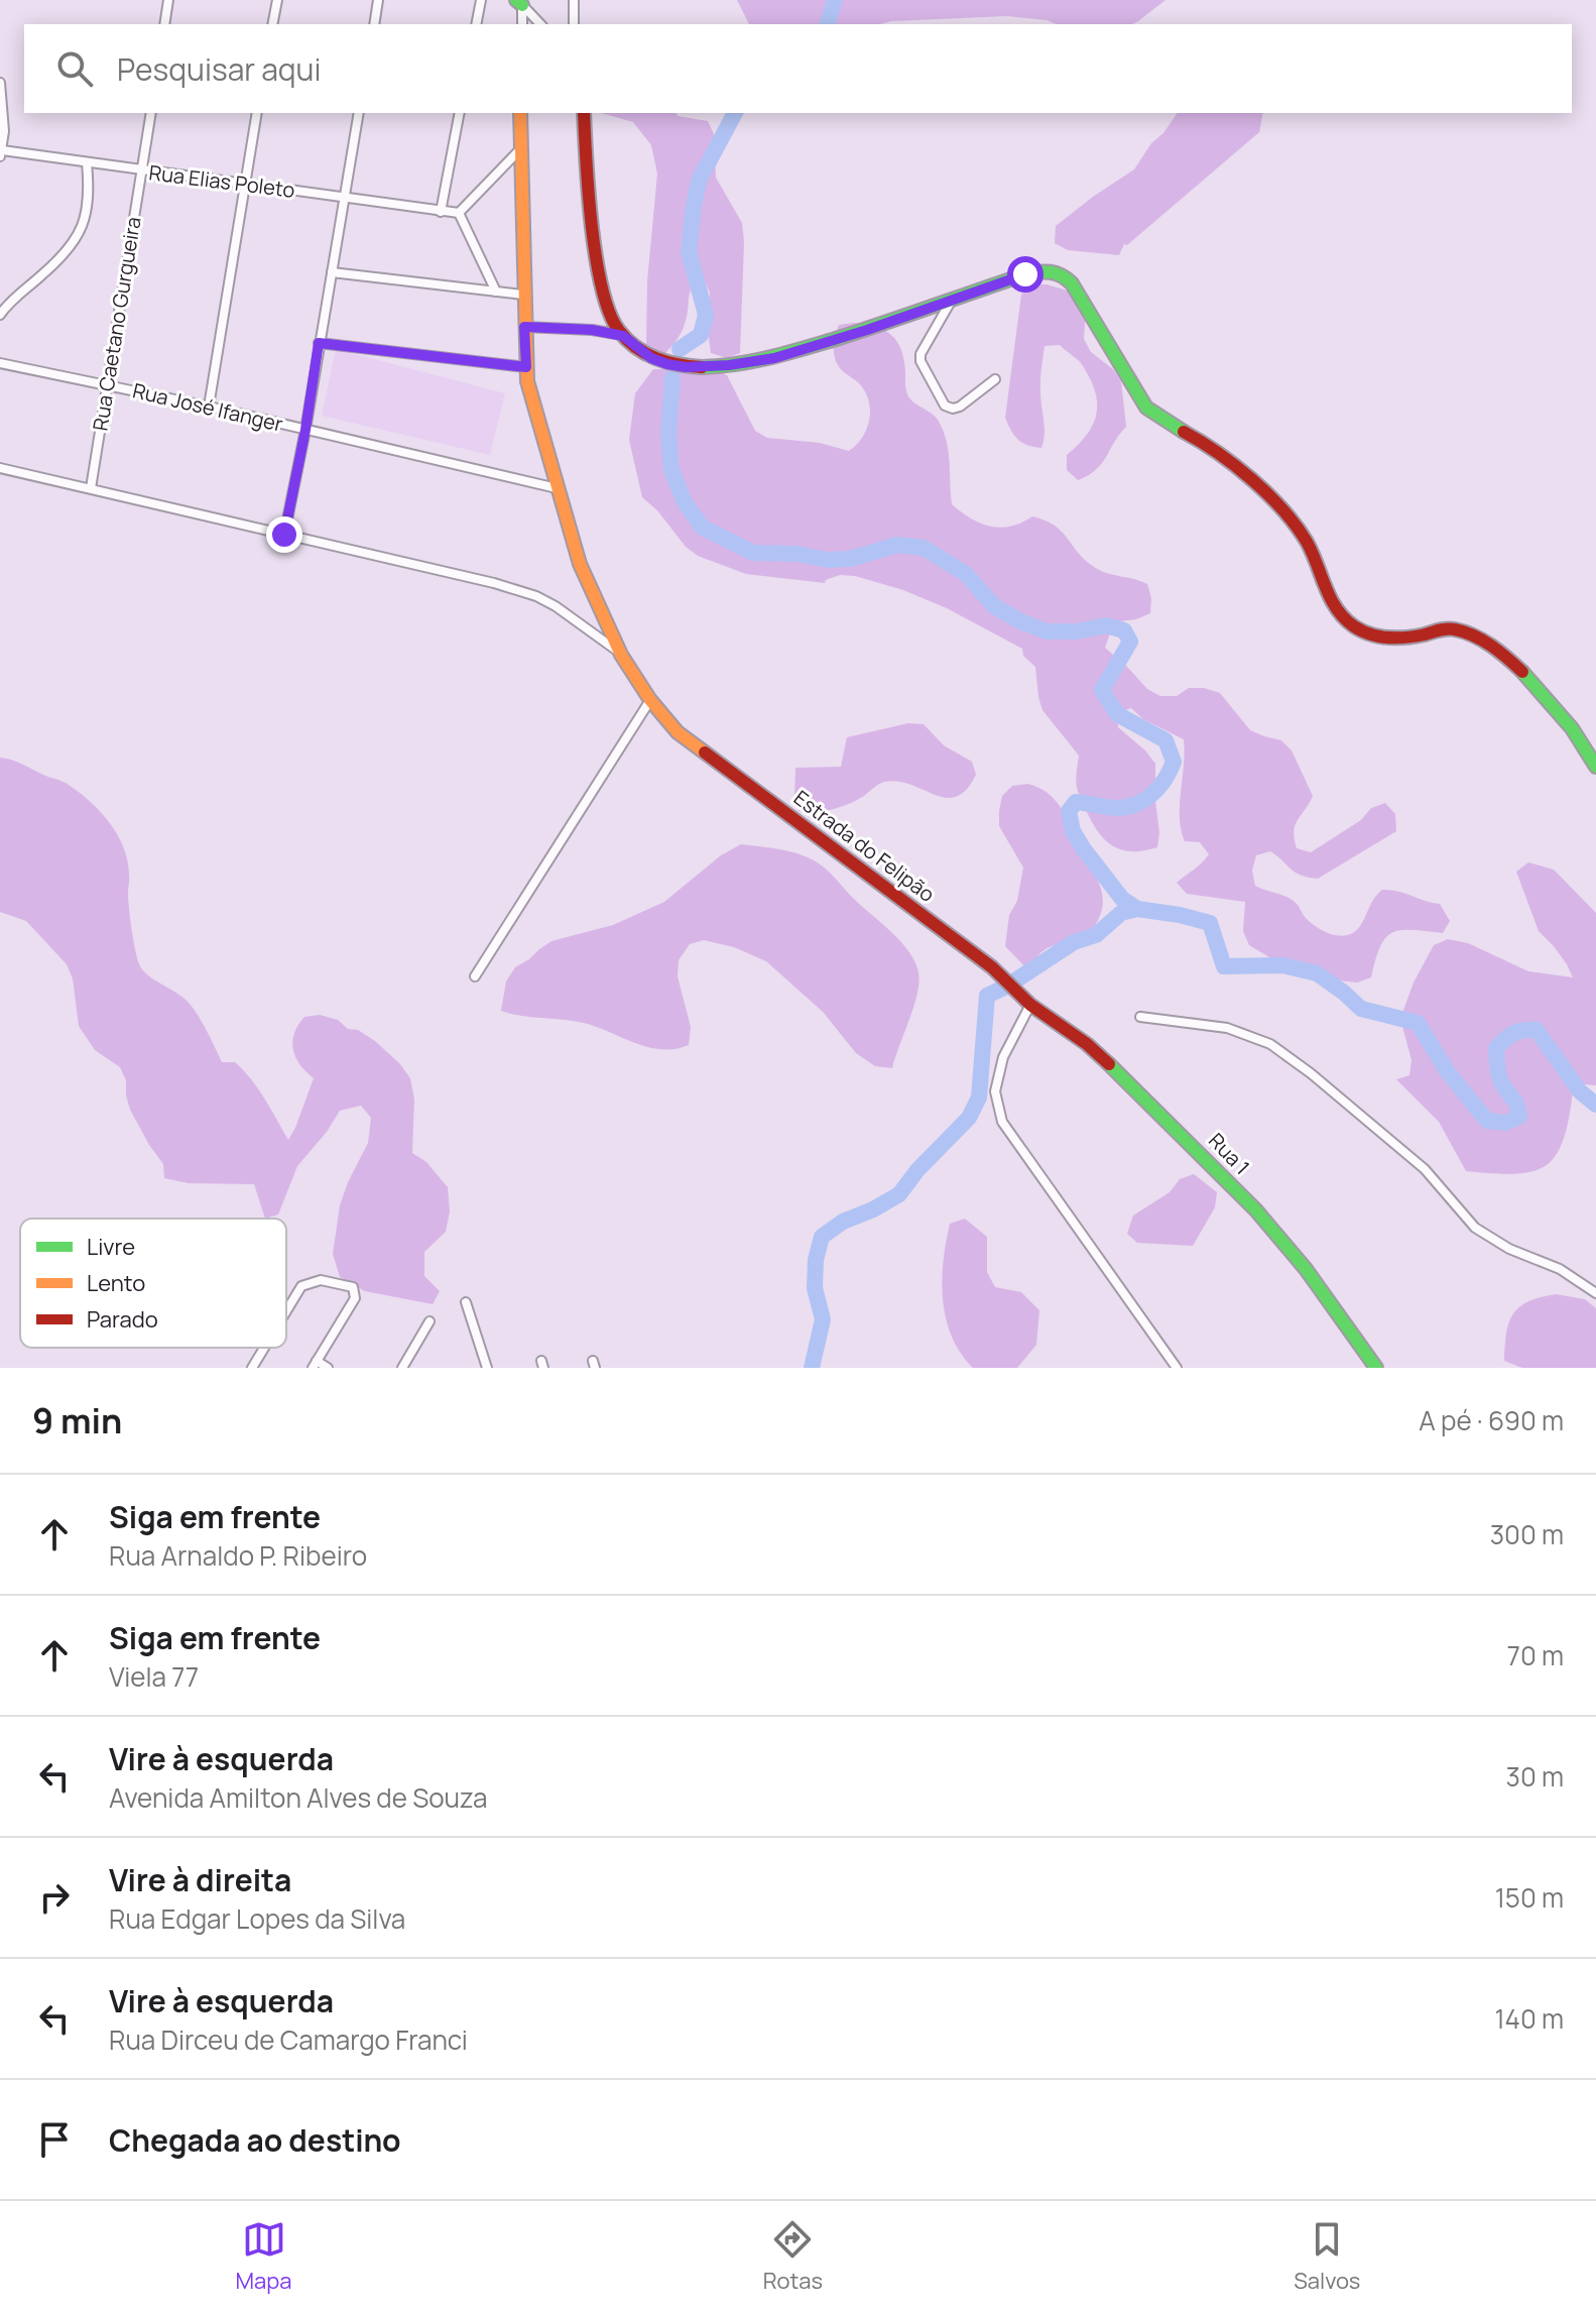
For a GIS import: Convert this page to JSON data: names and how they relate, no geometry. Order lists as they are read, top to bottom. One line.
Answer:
{"streets":{"street":["Rua Elias Poleto","Rua Caetano Gurgueira","Rua José Ifanger","Estrada do Felipão","Rua 1"]},"crossings":[["Rua Elias Poleto","Rua Caetano Gurgueira"],["Rua Caetano Gurgueira","Rua José Ifanger"],["Rua José Ifanger","Estrada do Felipão"],["Estrada do Felipão","Rua 1"]],"legend":["Livre","Lento","Parado"],"page":{"search":"Pesquisar aqui","heading":["9 min","A pé · 690 m"],"list":[["Siga em frente","Rua Arnaldo P. Ribeiro","300 m"],["Siga em frente","Viela 77","70 m"],["Vire à esquerda","Avenida Amilton Alves de Souza","30 m"],["Vire à direita","Rua Edgar Lopes da Silva","150 m"],["Vire à esquerda","Rua Dirceu de Camargo Franci","140 m"],"Chegada ao destino"],"nav":["Mapa","Rotas","Salvos"]}}
